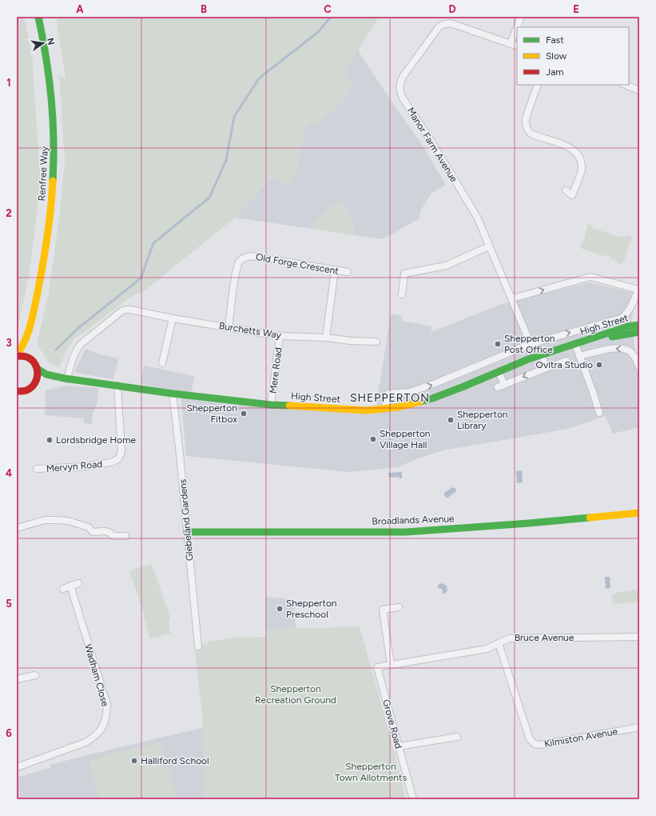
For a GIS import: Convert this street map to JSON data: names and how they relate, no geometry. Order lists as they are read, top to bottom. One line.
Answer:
{"streets":{"main road":["Renfree Way","High Street","Broadlands Avenue"],"street":["Manor Farm Avenue","Old Forge Crescent","Burchetts Way","Mere Road","Mervyn Road","Glebeland Gardens","Bruce Avenue","Wadham Close","Grove Road","Kilmiston Avenue"]},"crossings":[["Old Forge Crescent","Burchetts Way"],["High Street","Burchetts Way"],["High Street","Mere Road"],["High Street","Mervyn Road"],["High Street","Glebeland Gardens"],["Burchetts Way","Mere Road"],["Glebeland Gardens","Broadlands Avenue"],["Bruce Avenue","Grove Road"],["Bruce Avenue","Kilmiston Avenue"]],"districts":["SHEPPERTON"],"parks":["Shepperton Recreation Ground","Shepperton Town Allotments"],"places":["Shepperton Post Office","Ovitra Studio","Shepperton Fitbox","Shepperton Library","Shepperton Village Hall","Lordsbridge Home","Shepperton Preschool","Halliford School"],"legend":["Fast","Slow","Jam"],"north":"right","grid":{"columns":["A","B","C","D","E"],"rows":["1","2","3","4","5","6"]}}
